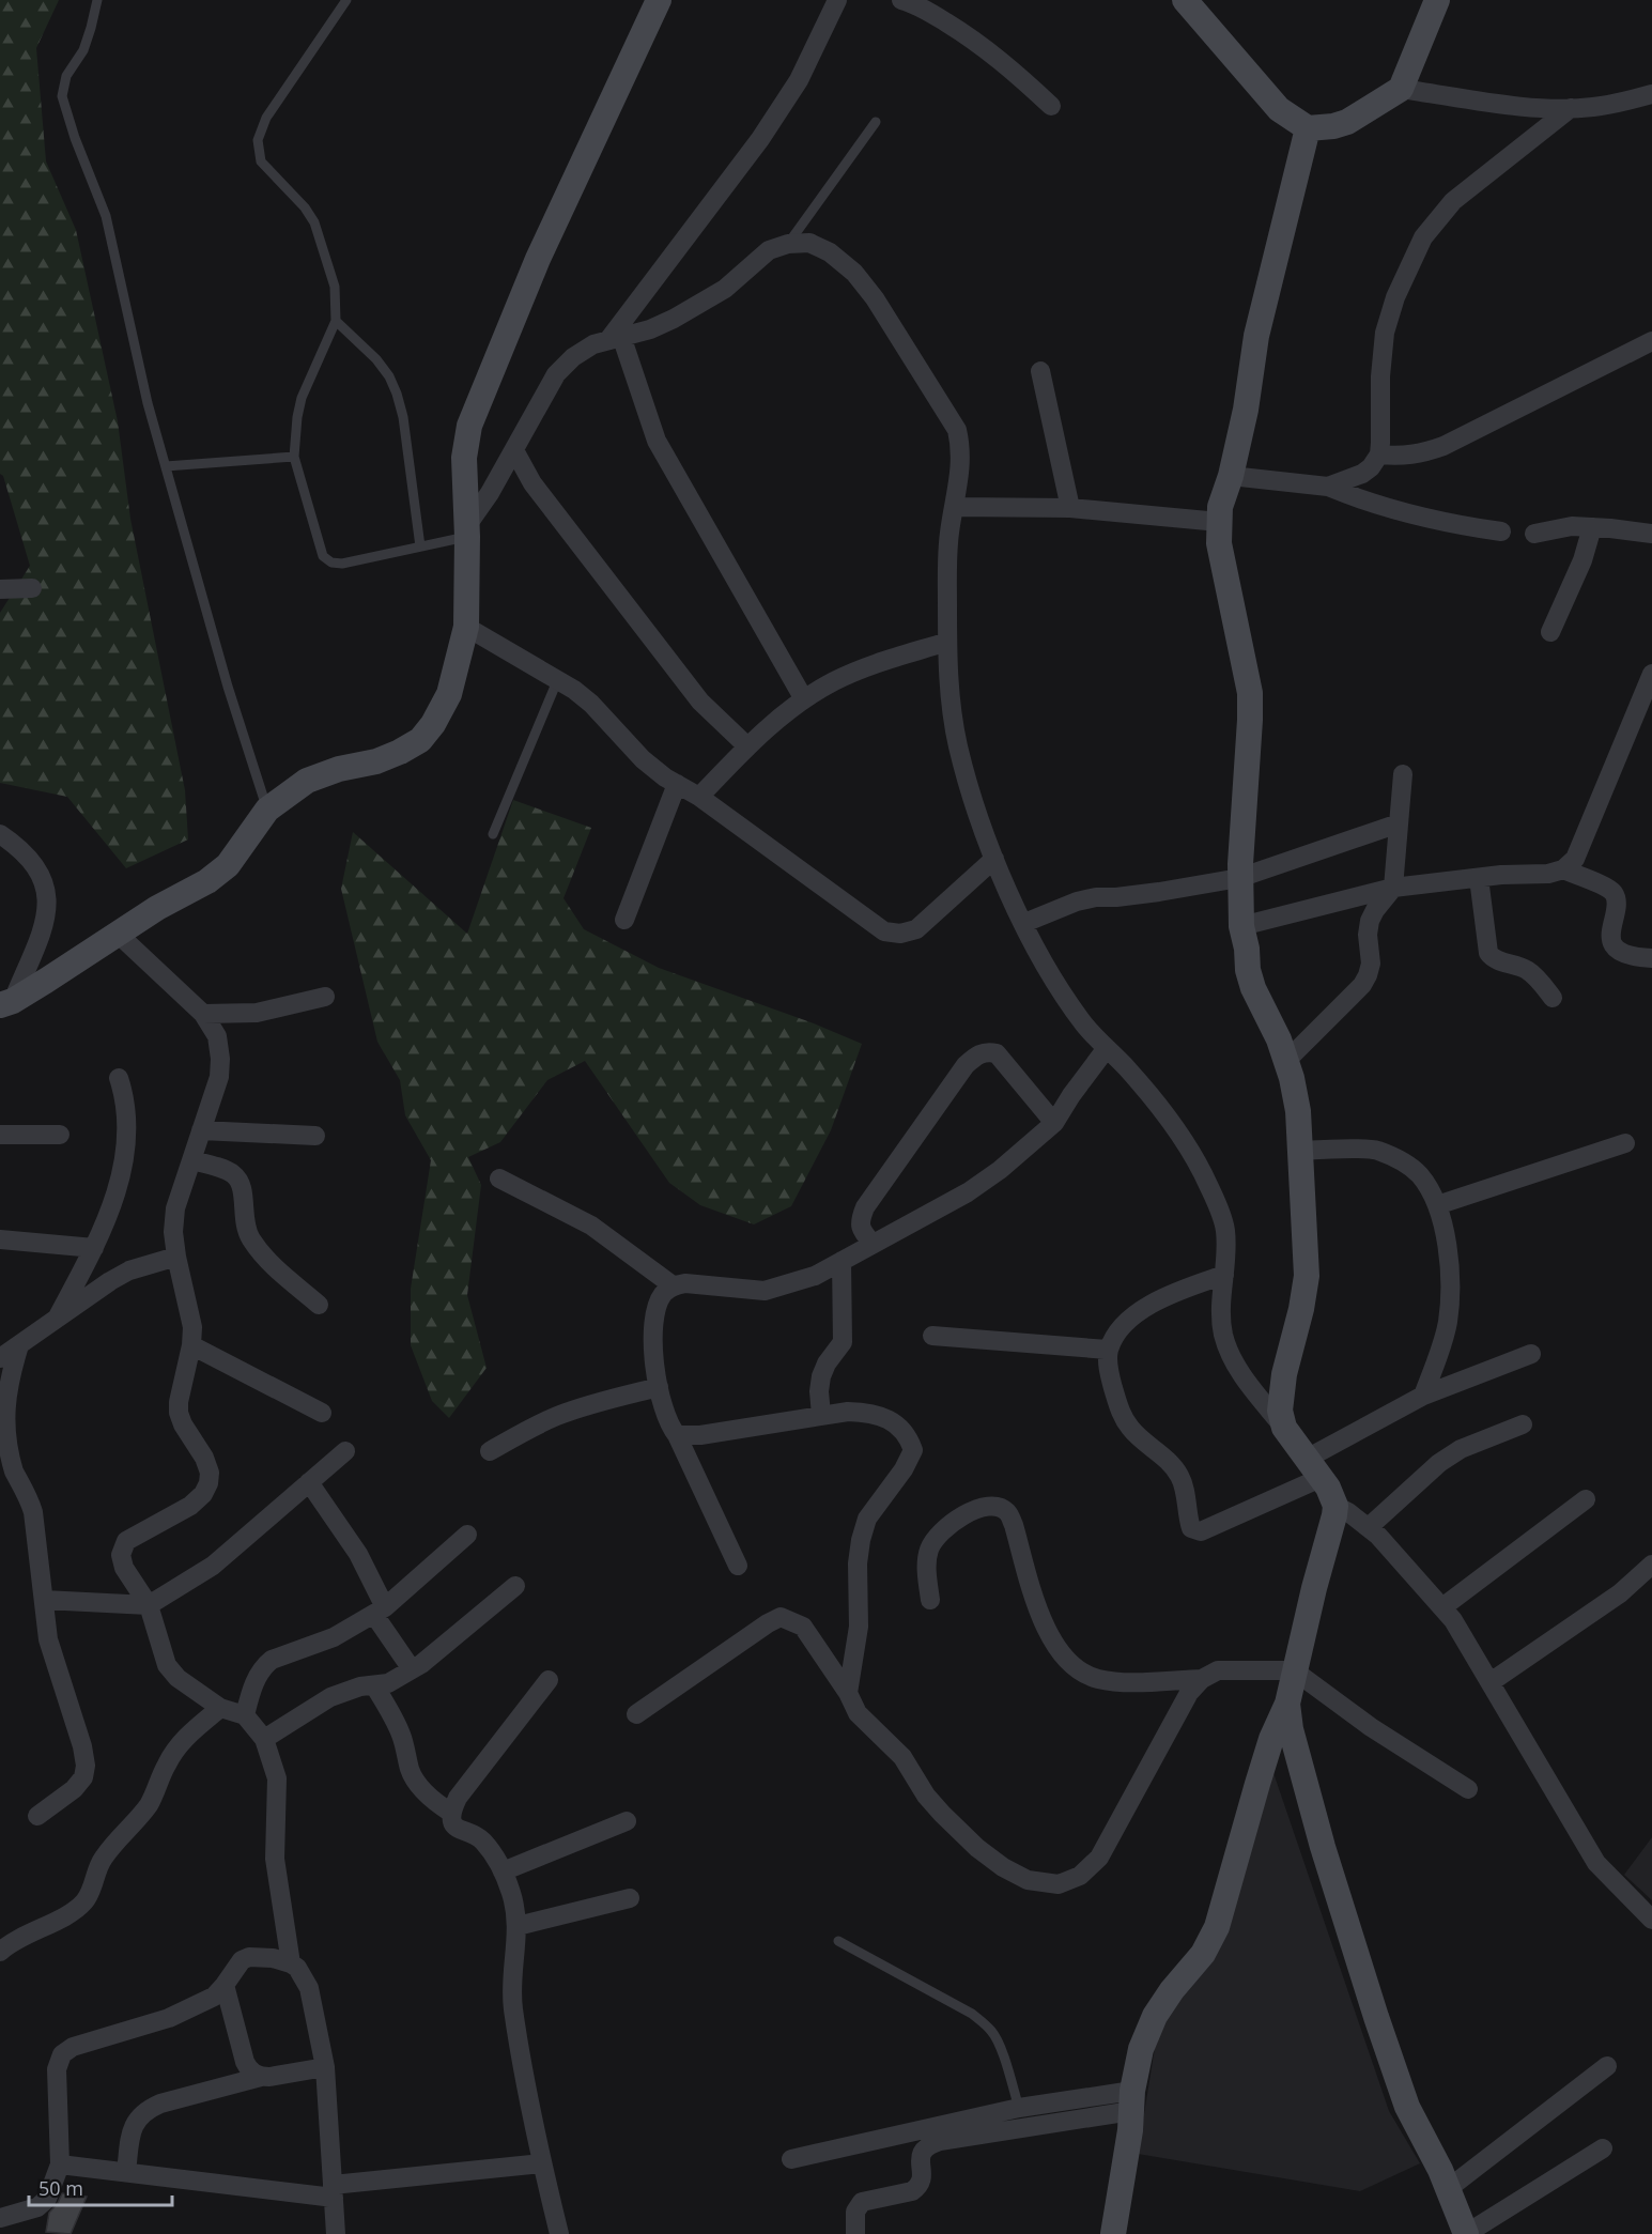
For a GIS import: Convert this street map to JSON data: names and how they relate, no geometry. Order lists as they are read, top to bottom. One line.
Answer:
{"scale_bar":"50 m"}
